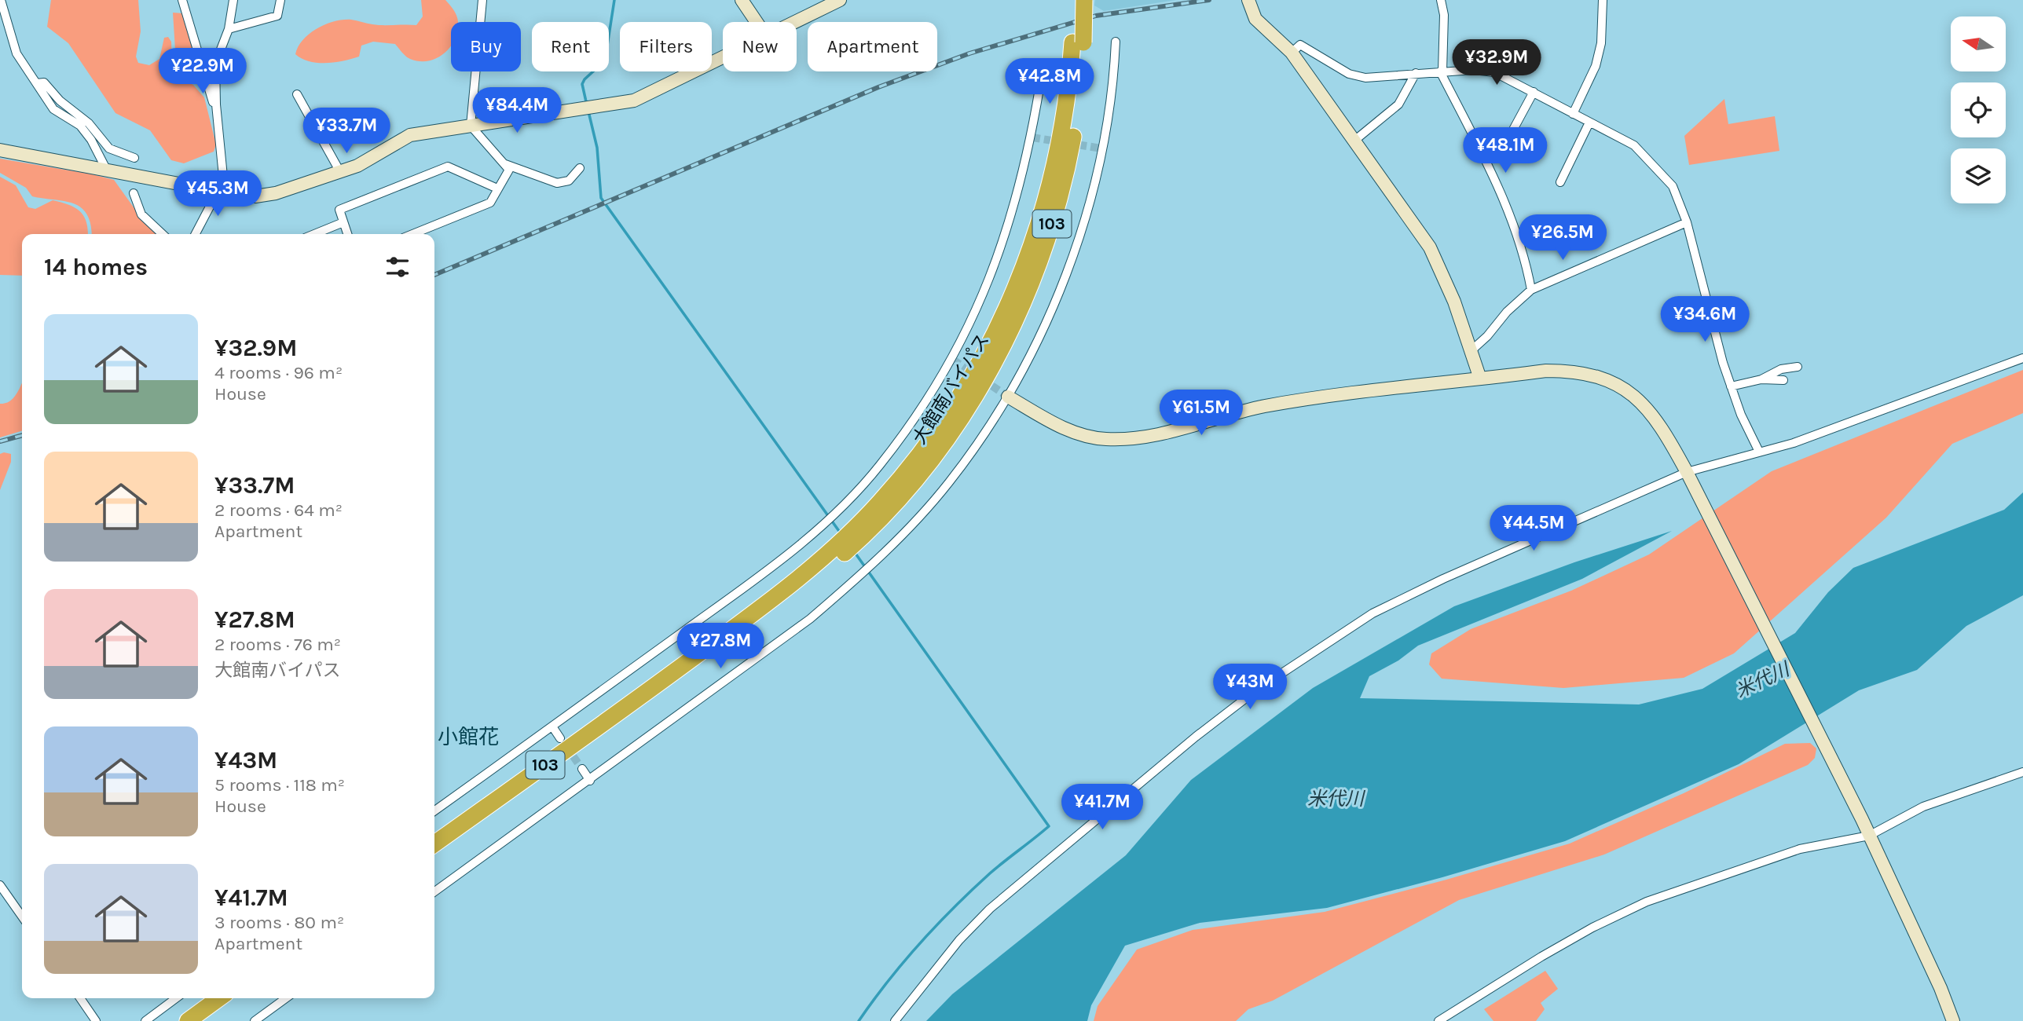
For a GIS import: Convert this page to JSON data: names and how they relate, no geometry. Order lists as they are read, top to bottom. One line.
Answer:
{"streets":{"highway":["103","大館南バイパス"]},"districts":["小館花"],"water":["米代川"],"north":"left","page":{"chip":["Buy","Rent","Filters","New","Apartment"],"price":["¥32.9M","¥22.9M","¥42.8M","¥84.4M","¥33.7M","¥48.1M","¥45.3M","¥26.5M","¥34.6M","¥61.5M","¥44.5M","¥27.8M","¥43M","¥41.7M"],"heading":"14 homes","list":[{"name":"¥32.9M","note":"4 rooms · 96 m² · House"},{"name":"¥33.7M","note":"2 rooms · 64 m² · Apartment"},{"name":"¥27.8M","note":"2 rooms · 76 m² · 大館南バイパス"},{"name":"¥43M","note":"5 rooms · 118 m² · House"},{"name":"¥41.7M","note":"3 rooms · 80 m² · Apartment"}]}}
